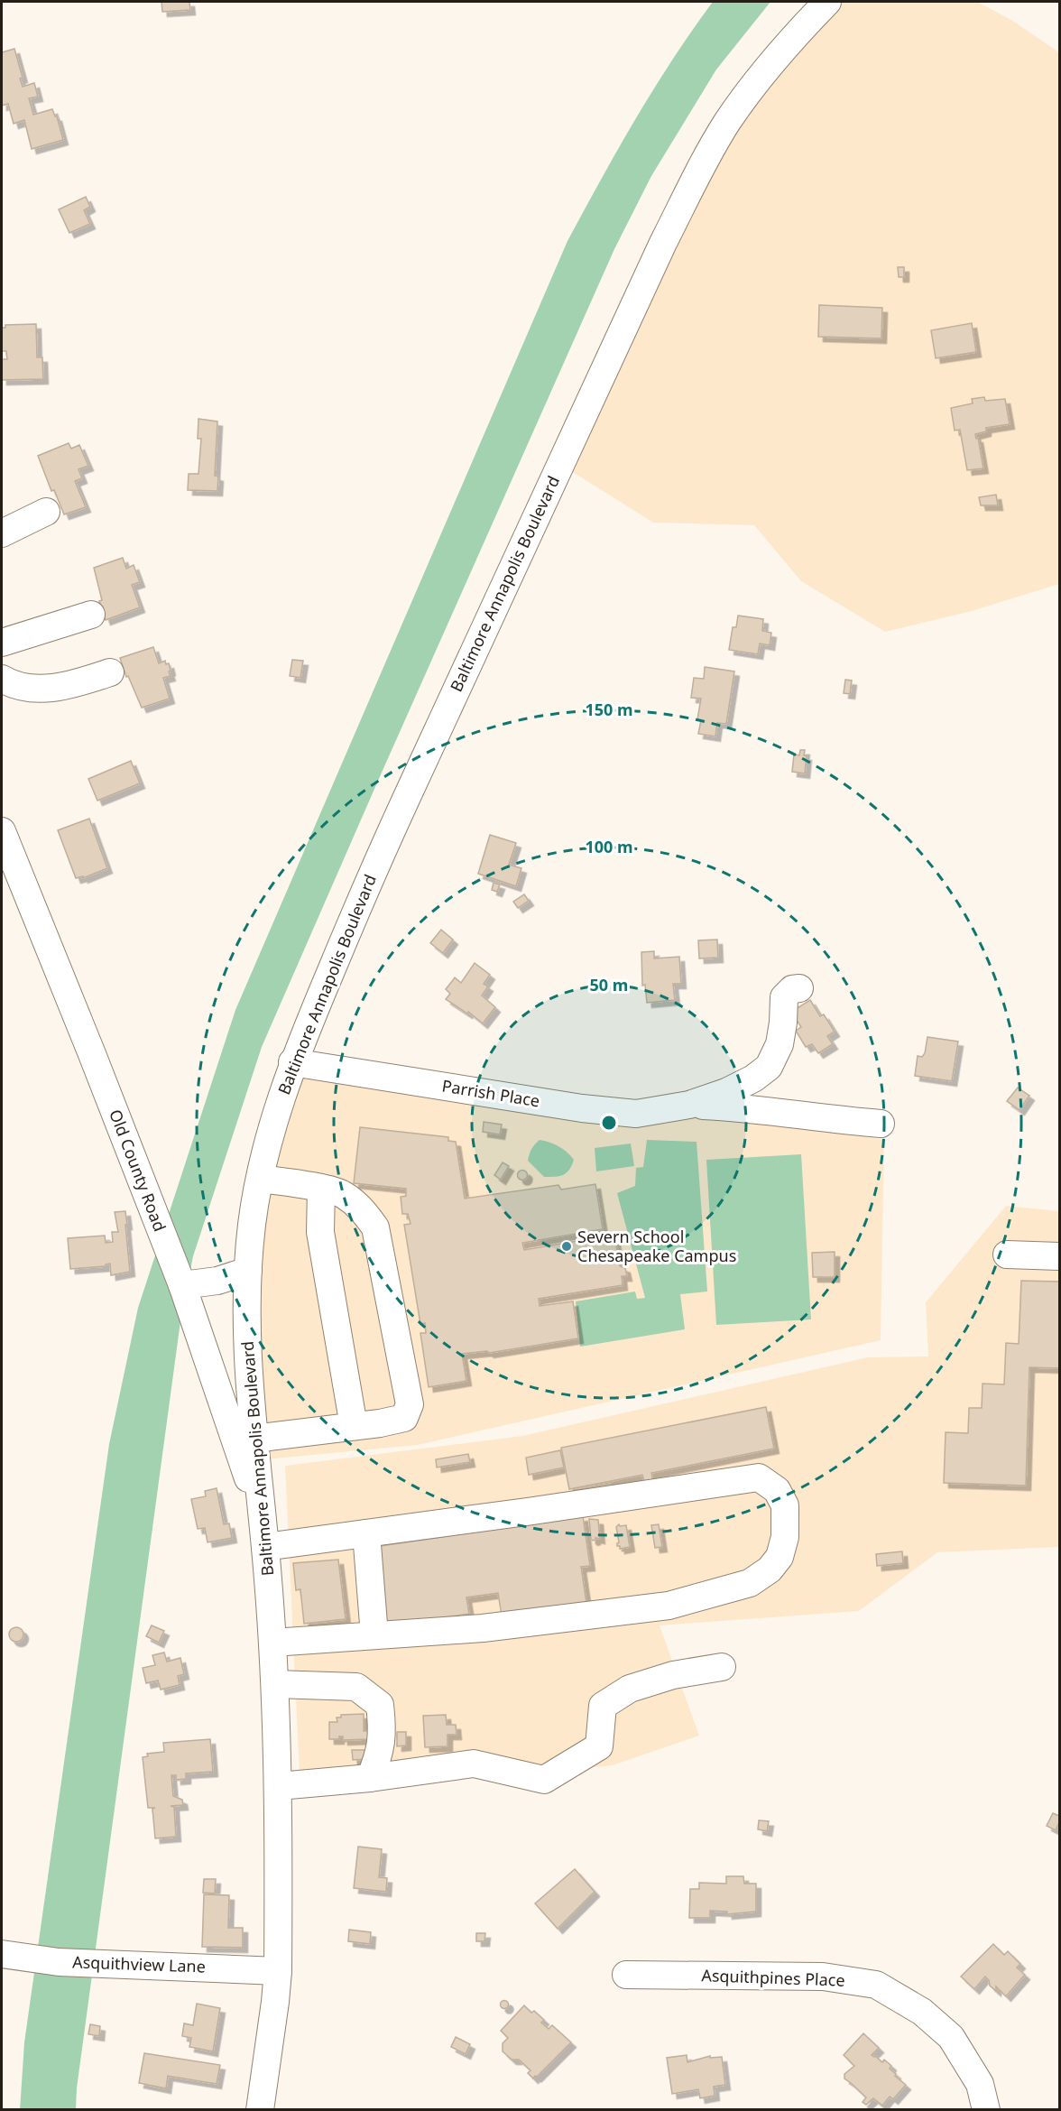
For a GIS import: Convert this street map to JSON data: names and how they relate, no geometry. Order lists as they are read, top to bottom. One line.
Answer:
{"streets":{"street":["Baltimore Annapolis Boulevard","Parrish Place","Old County Road","Asquithview Lane","Asquithpines Place"]},"crossings":[["Baltimore Annapolis Boulevard","Parrish Place"],["Baltimore Annapolis Boulevard","Old County Road"],["Baltimore Annapolis Boulevard","Asquithview Lane"]],"places":["Severn School Chesapeake Campus"],"rings":["150 m","100 m","50 m"]}
